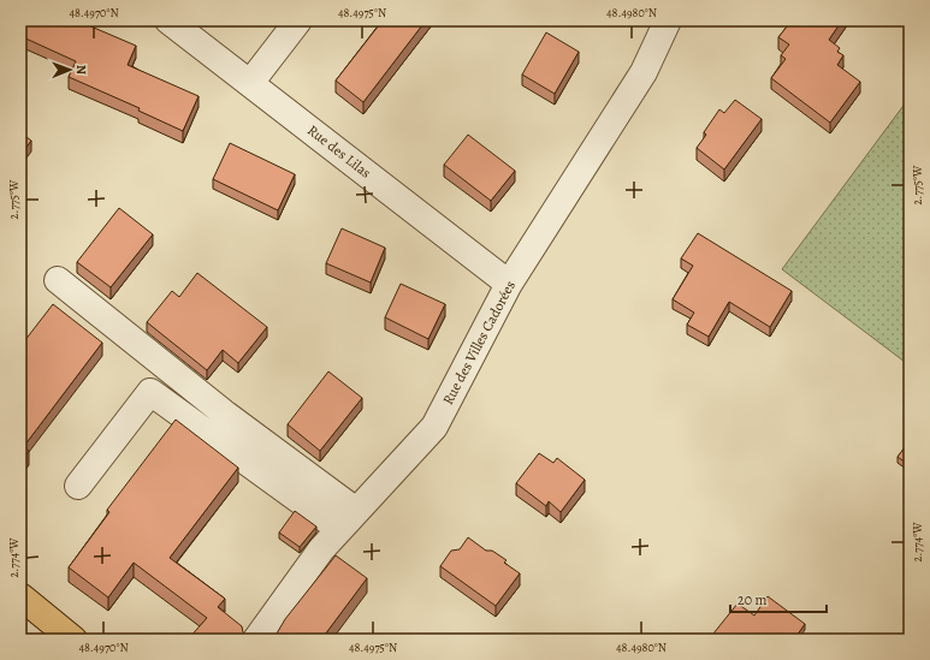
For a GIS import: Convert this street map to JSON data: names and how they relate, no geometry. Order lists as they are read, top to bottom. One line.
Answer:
{"streets":{"street":["Rue des Lilas","Rue des Villes Cadorées"]},"crossings":[["Rue des Lilas","Rue des Villes Cadorées"]],"scale_bar":"20 m","north":"right","coordinates":["48.4970°N","48.4975°N","48.4980°N","2.775°W","2.774°W"]}
